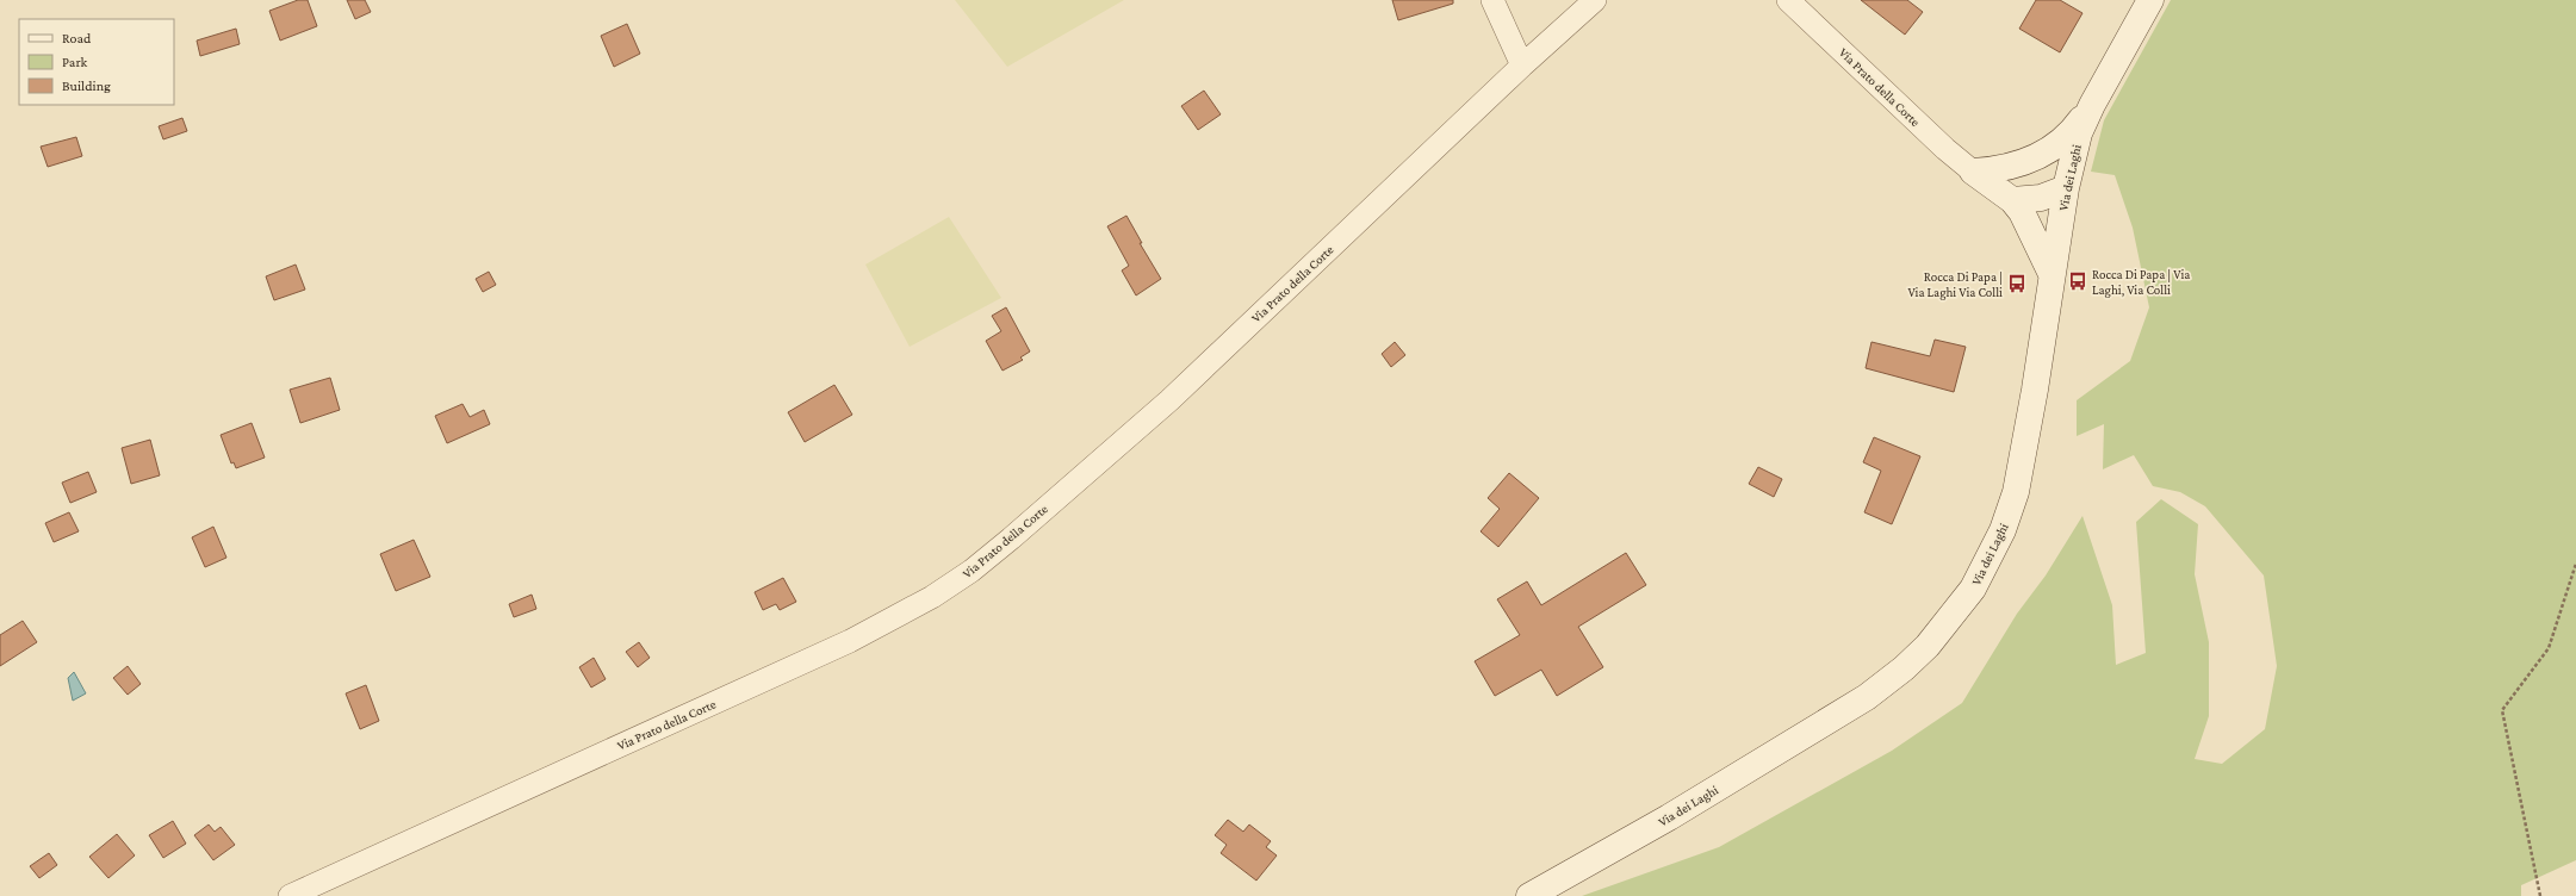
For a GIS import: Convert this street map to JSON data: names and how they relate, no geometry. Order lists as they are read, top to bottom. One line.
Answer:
{"streets":{"main road":["Via dei Laghi"],"street":["Via Prato della Corte"]},"places":{"bus stop":["Rocca Di Papa | Via Laghi, Via Colli","Rocca Di Papa | Via Laghi Via Colli"]},"legend":["Road","Park","Building"]}
